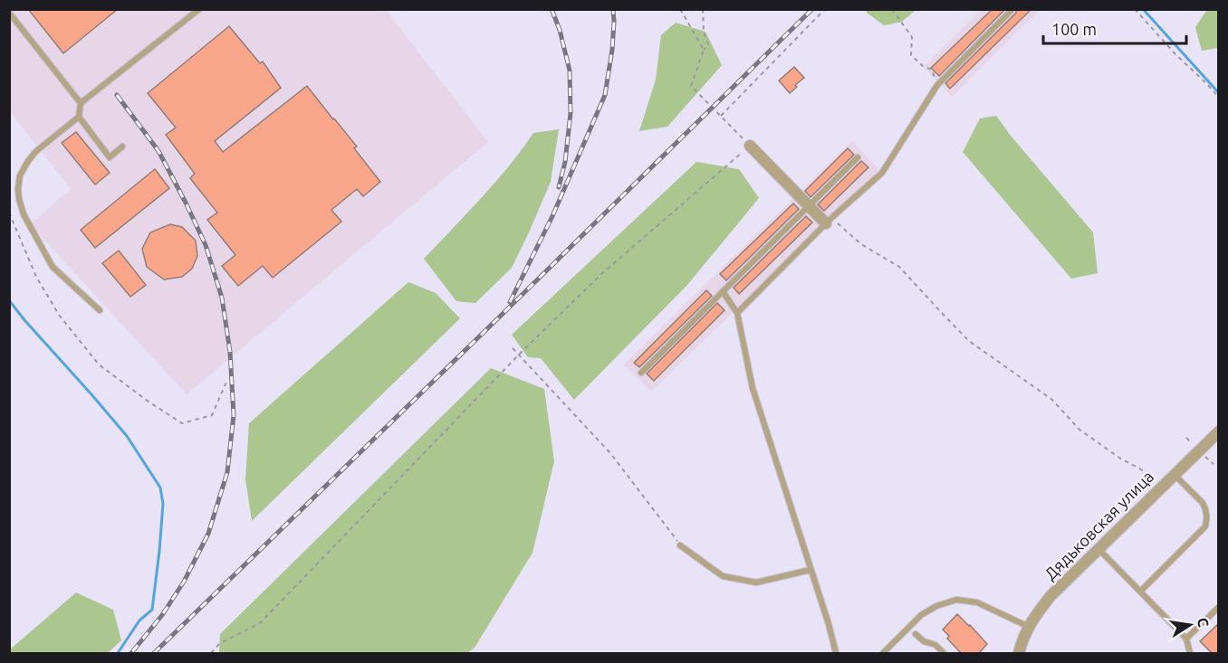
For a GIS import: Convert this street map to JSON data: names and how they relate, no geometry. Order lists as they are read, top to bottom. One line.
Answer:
{"streets":{"street":["Дядьковская улица"]},"scale_bar":"100 m","north":"right"}
